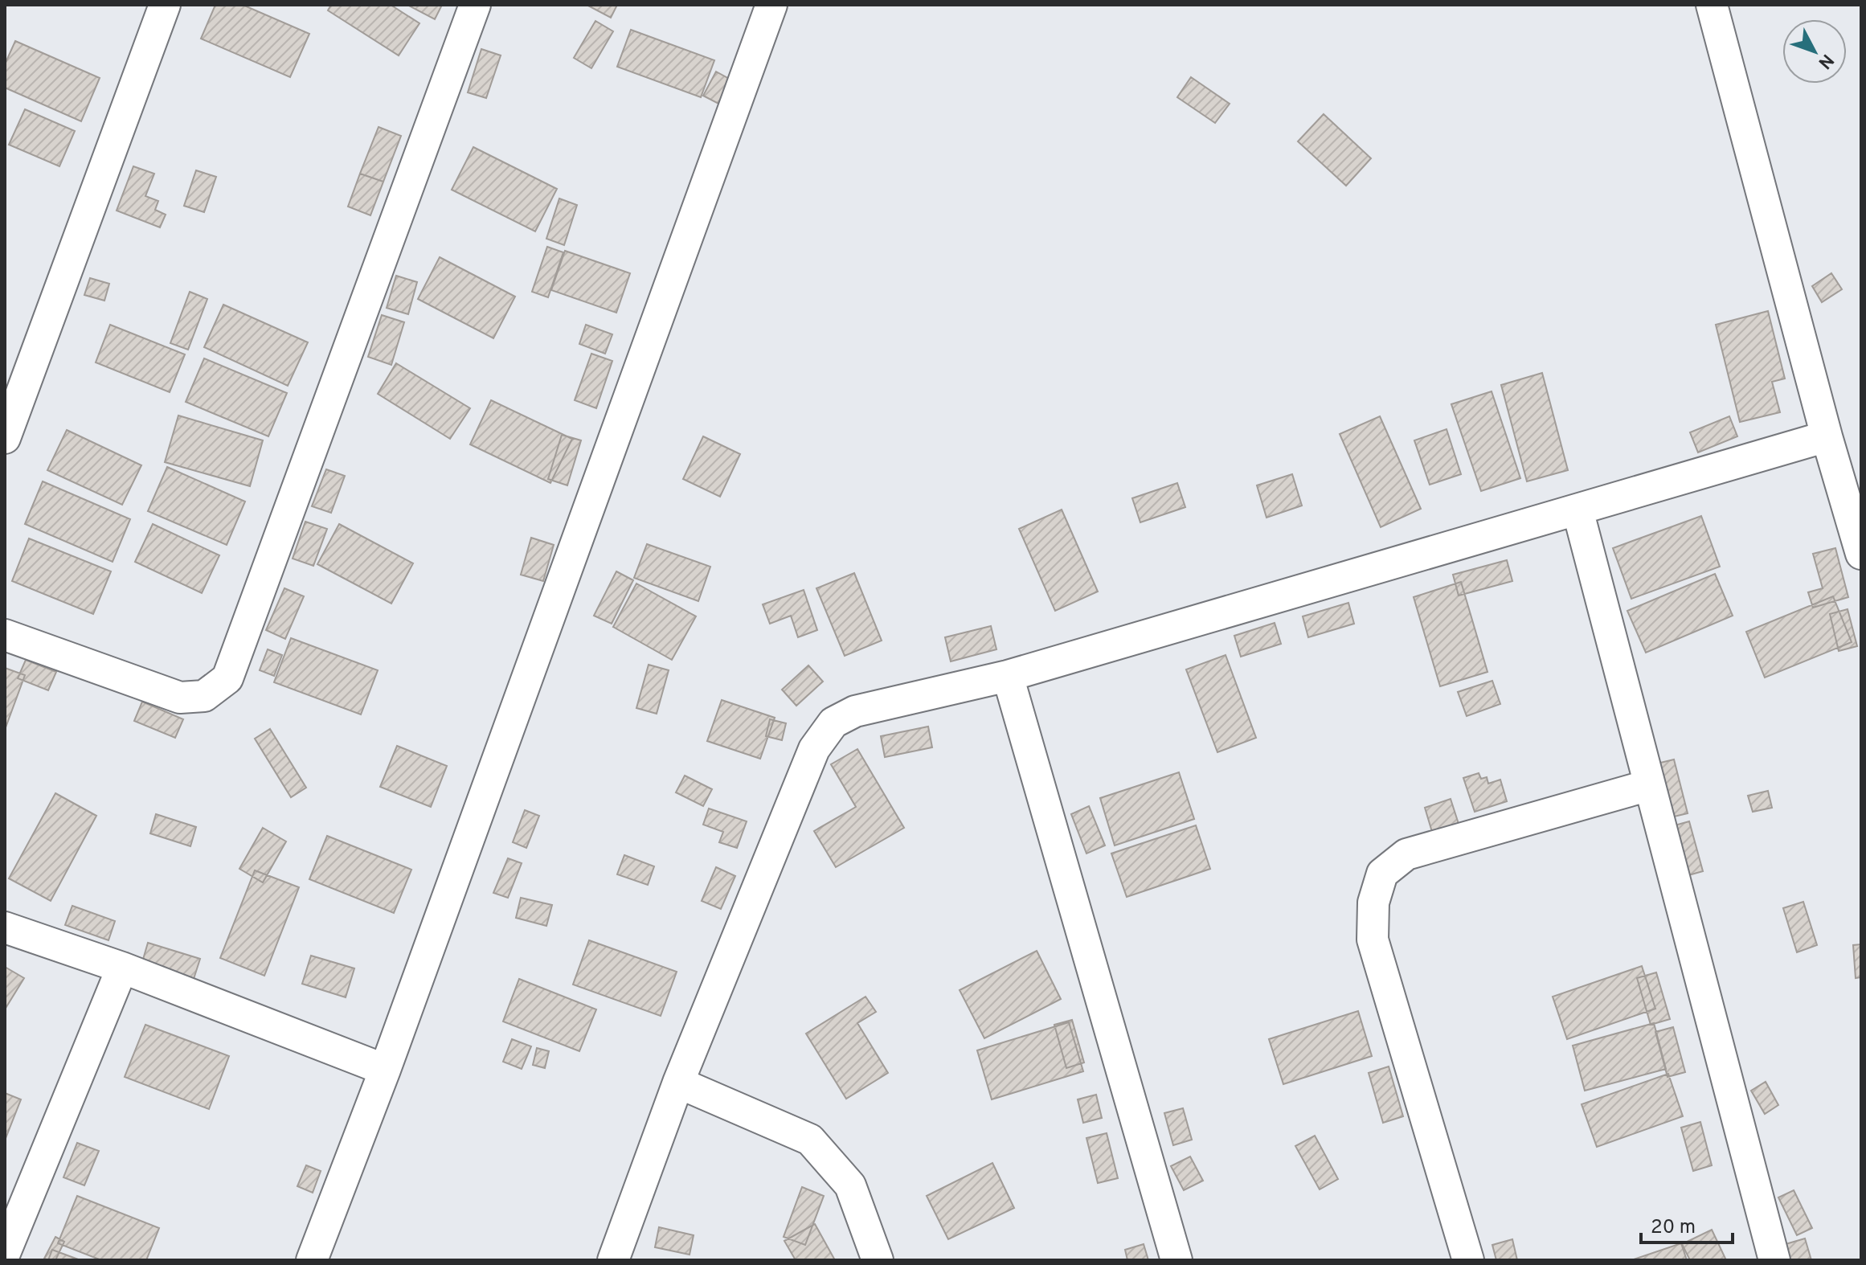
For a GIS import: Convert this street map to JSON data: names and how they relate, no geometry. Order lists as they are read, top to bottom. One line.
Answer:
{"scale_bar":"20 m","north":"bottom right"}
